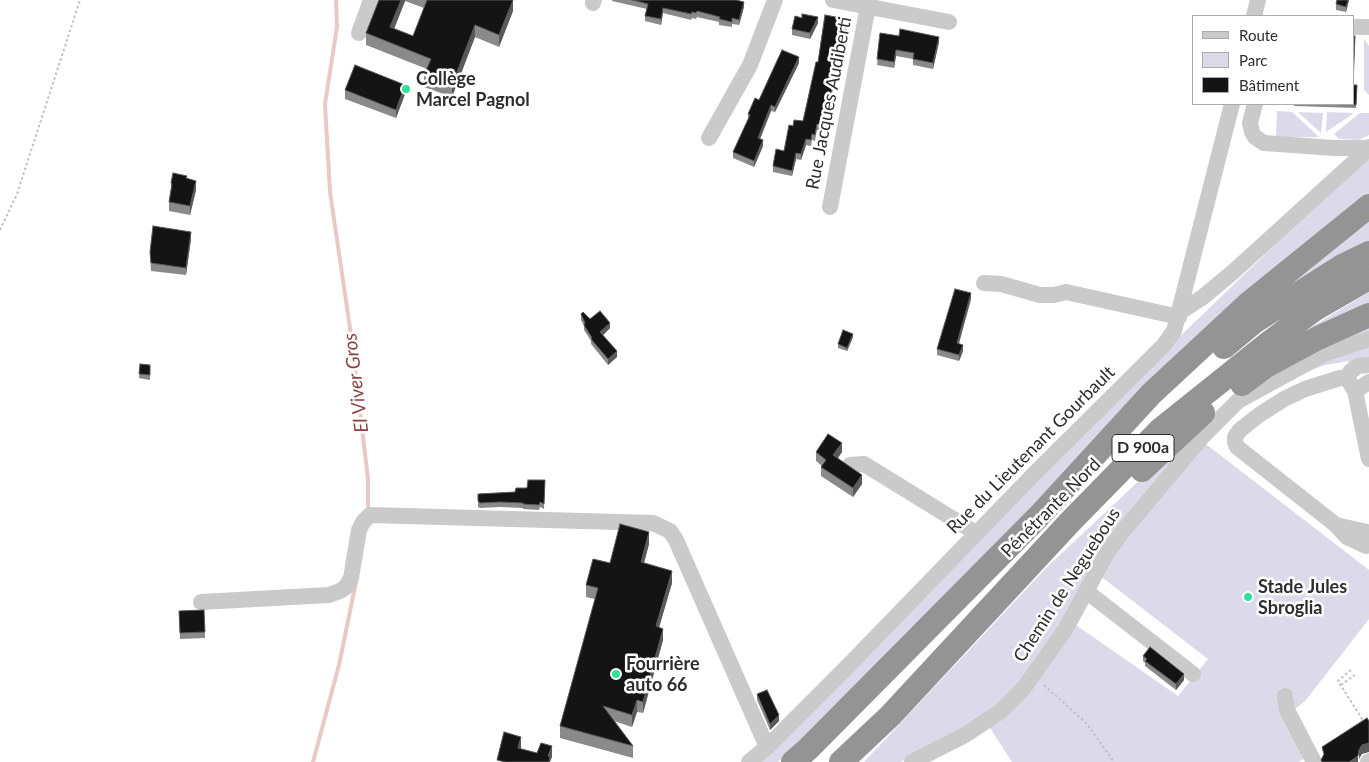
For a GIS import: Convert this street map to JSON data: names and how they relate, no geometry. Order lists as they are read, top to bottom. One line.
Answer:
{"streets":{"highway":["D 900a","Pénétrante Nord"],"street":["Rue Jacques Audiberti","Rue du Lieutenant Gourbault","Chemin de Neguebous"]},"water":["El Viver Gros"],"places":["Collège Marcel Pagnol","Stade Jules Sbroglia","Fourrière auto 66"],"legend":["Route","Parc","Bâtiment"]}
